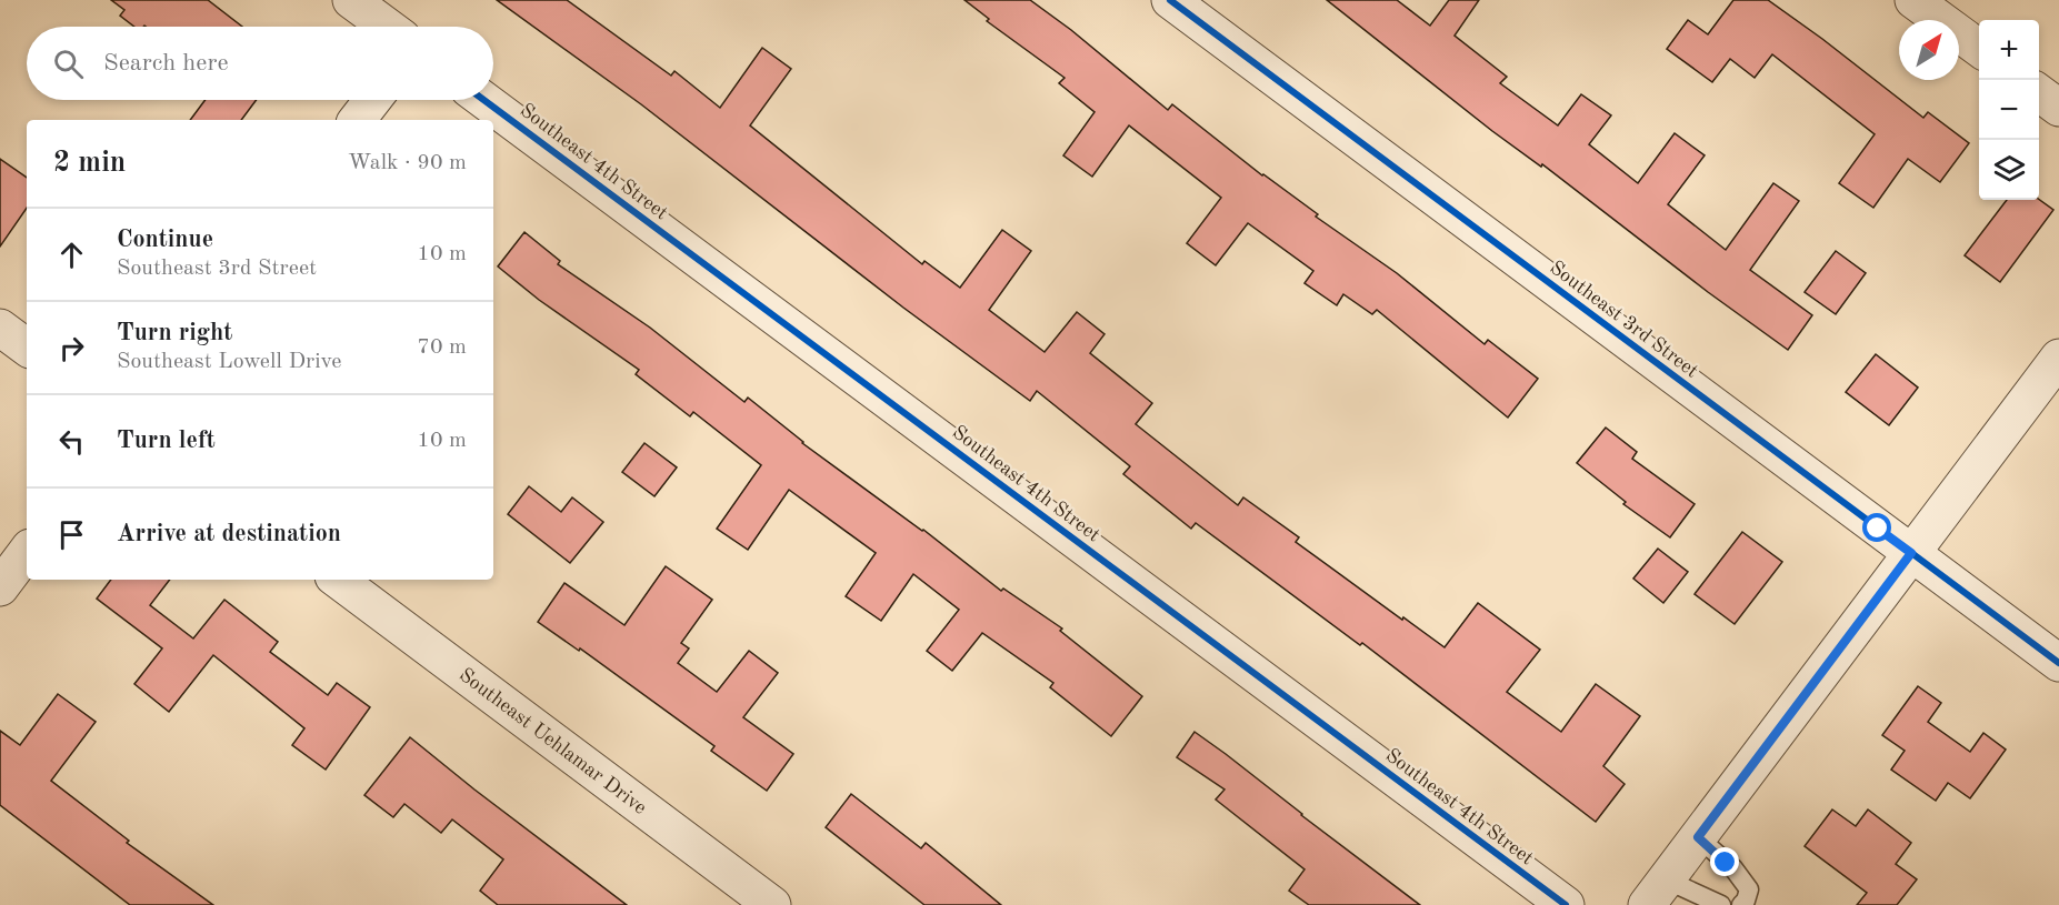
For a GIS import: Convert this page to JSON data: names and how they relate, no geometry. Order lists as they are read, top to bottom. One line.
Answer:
{"streets":{"street":["Southeast 4th Street","Southeast 3rd Street","Southeast Uehlamar Drive"]},"north":"top right","page":{"map_buttons":["+","−"],"search":"Search here","heading":["2 min","Walk · 90 m"],"list":[["Continue","Southeast 3rd Street","10 m"],["Turn right","Southeast Lowell Drive","70 m"],["Turn left","10 m"],"Arrive at destination"]}}
